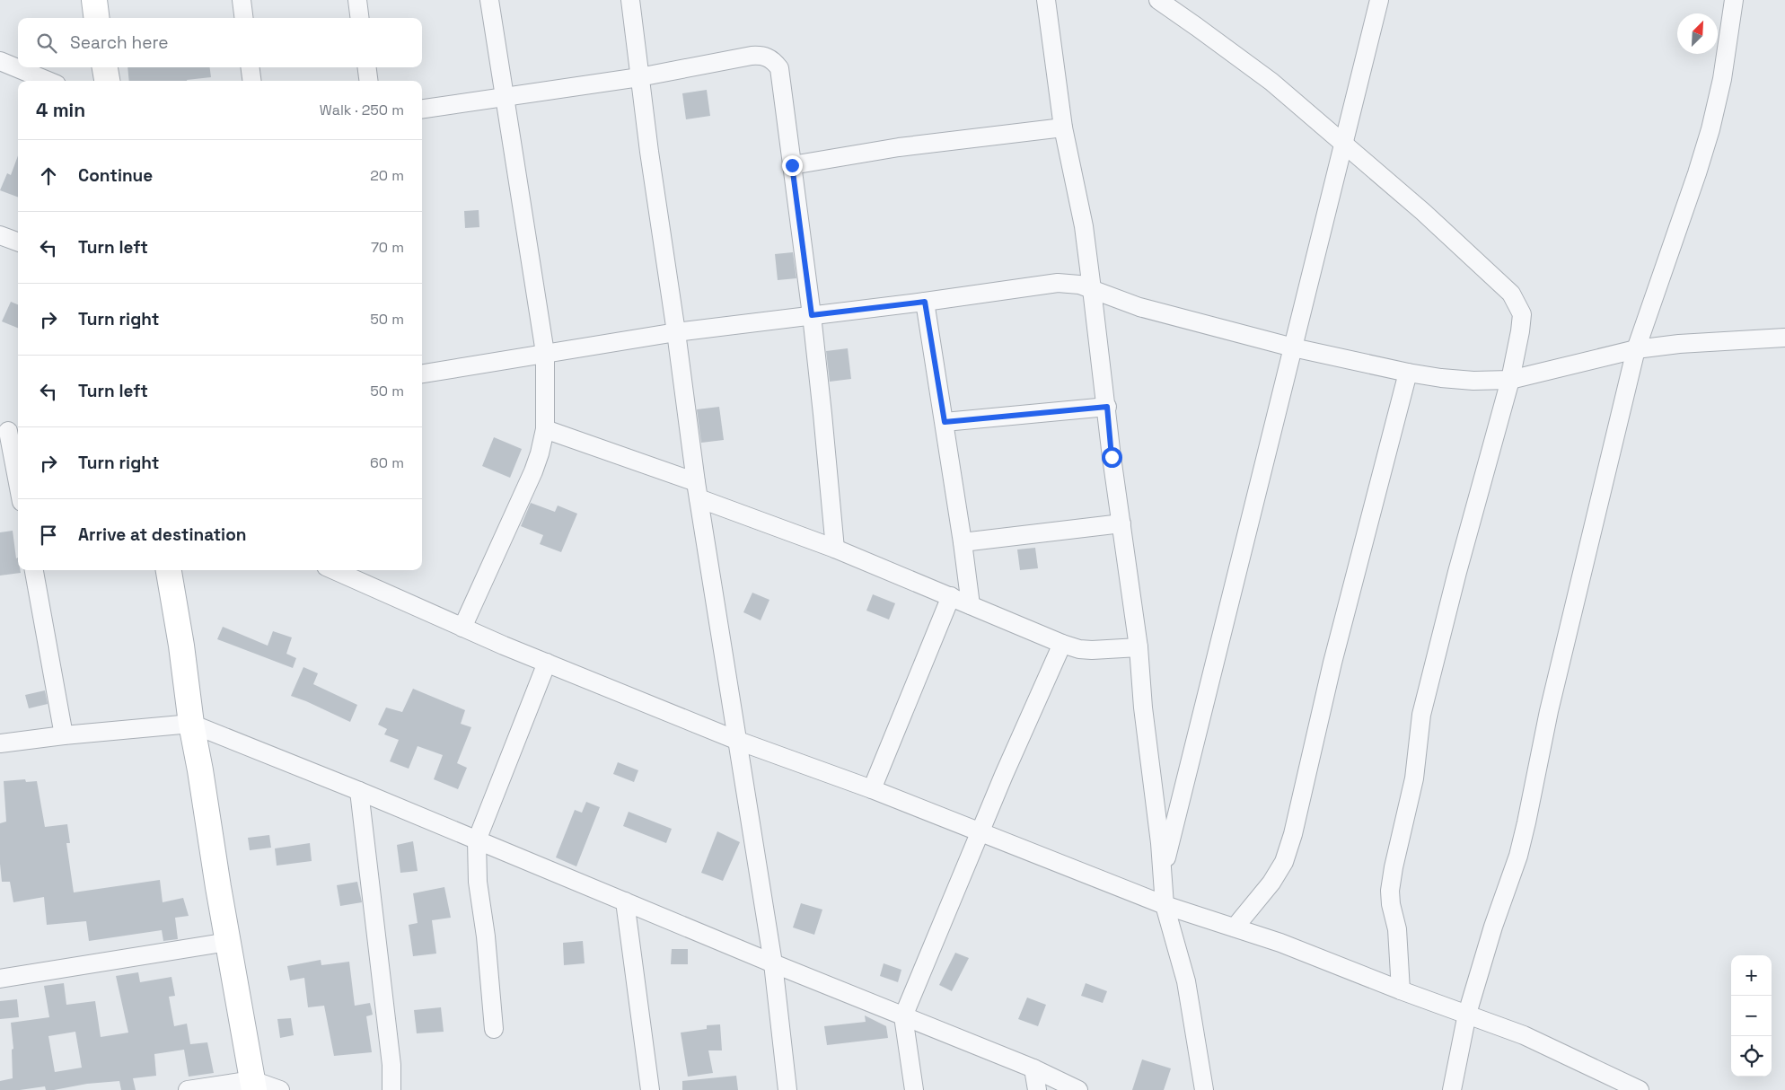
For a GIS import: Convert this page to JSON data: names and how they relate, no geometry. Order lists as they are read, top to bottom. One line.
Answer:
{"north":"top right","page":{"search":"Search here","heading":["4 min","Walk · 250 m"],"list":[["Continue","20 m"],["Turn left","70 m"],["Turn right","50 m"],["Turn left","50 m"],["Turn right","60 m"],"Arrive at destination"],"map_buttons":["+","−"]}}
